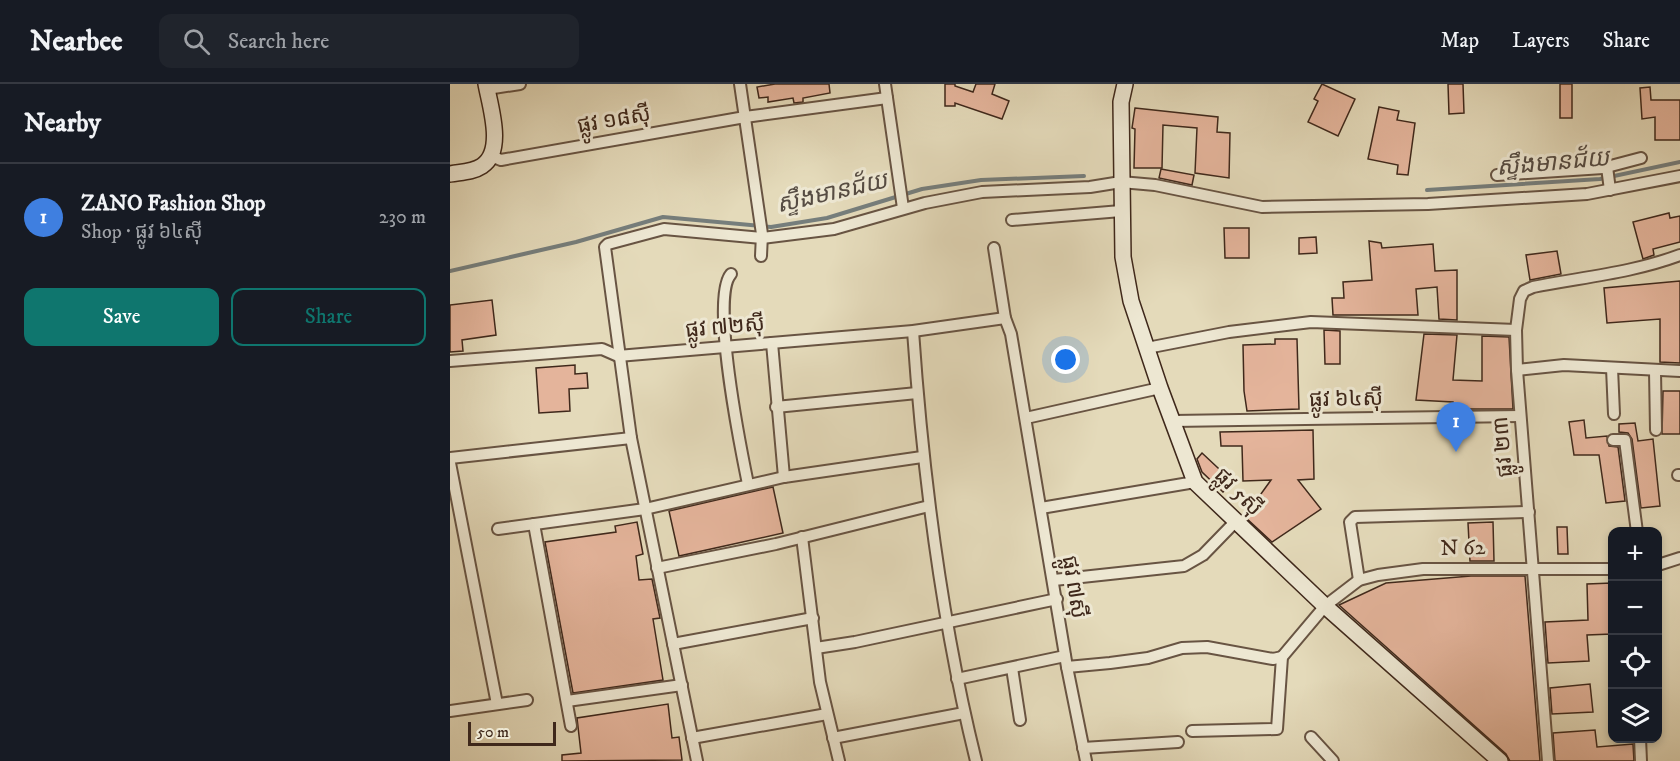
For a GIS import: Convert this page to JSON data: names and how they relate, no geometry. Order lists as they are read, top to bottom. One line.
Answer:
{"streets":{"street":["ផ្លូវ ១៨ស៊ី","ផ្លូវ ៧២ស៊ី","ផ្លូវ ៦៤ស៊ី","ផ្លូវ ២៣","ផ្លូវ 5ស៊ី","N 62","ផ្លូវ ៧ស៊ី"]},"crossings":[["ផ្លូវ ៧២ស៊ី","ផ្លូវ ៧ស៊ី"],["ផ្លូវ ៦៤ស៊ី","ផ្លូវ ២៣"],["ផ្លូវ ៦៤ស៊ី","ផ្លូវ 5ស៊ី"],["ផ្លូវ ២៣","N 62"],["ផ្លូវ 5ស៊ី","N 62"]],"water":["ស្ទឹងមានជ័យ"],"scale_bar":"50 m","page":{"header":"Nearbee","search":"Search here","nav":["Map","Layers","Share"],"heading":"Nearby","list":[{"mark":"1","name":"ZANO Fashion Shop","note":"Shop · ផ្លូវ ៦៤ស៊ី","value":"230 m"}],"buttons":["Save","Share"],"pins":"1","map_buttons":["+","−"],"scale":"50 m"}}
